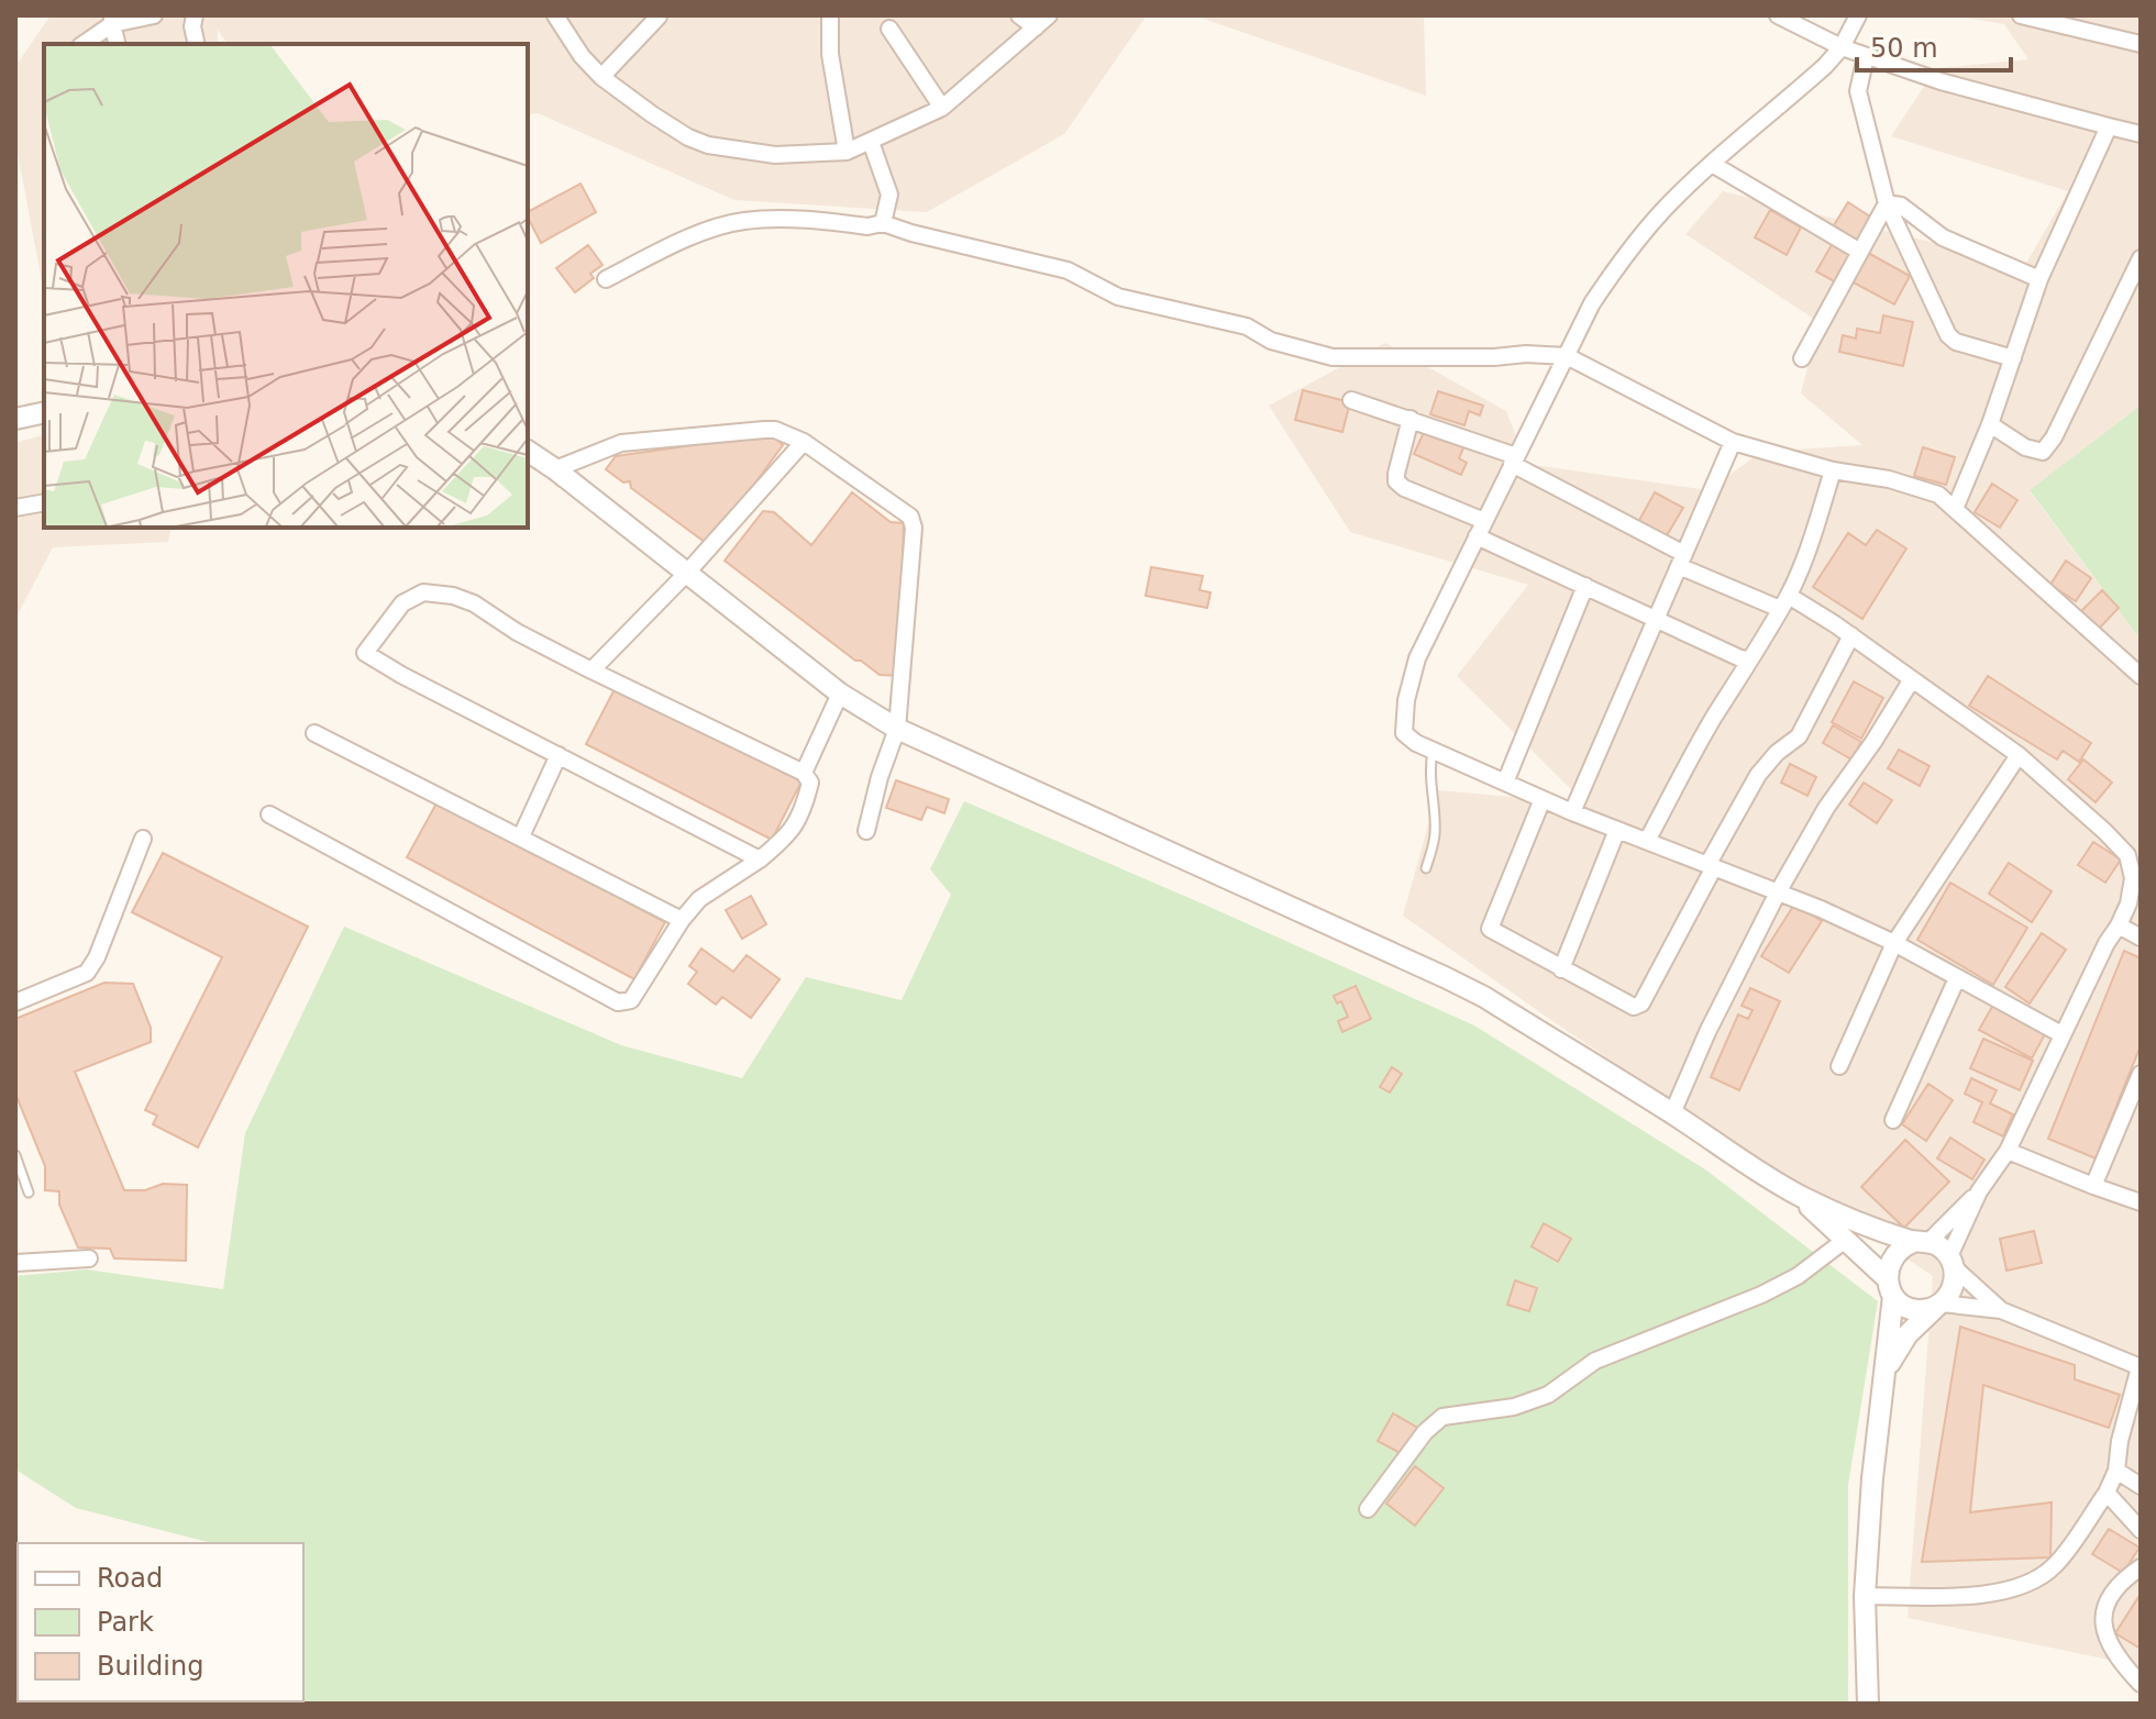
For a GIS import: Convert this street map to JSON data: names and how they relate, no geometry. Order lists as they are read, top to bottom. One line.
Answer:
{"legend":["Road","Park","Building"],"scale_bar":"50 m"}
